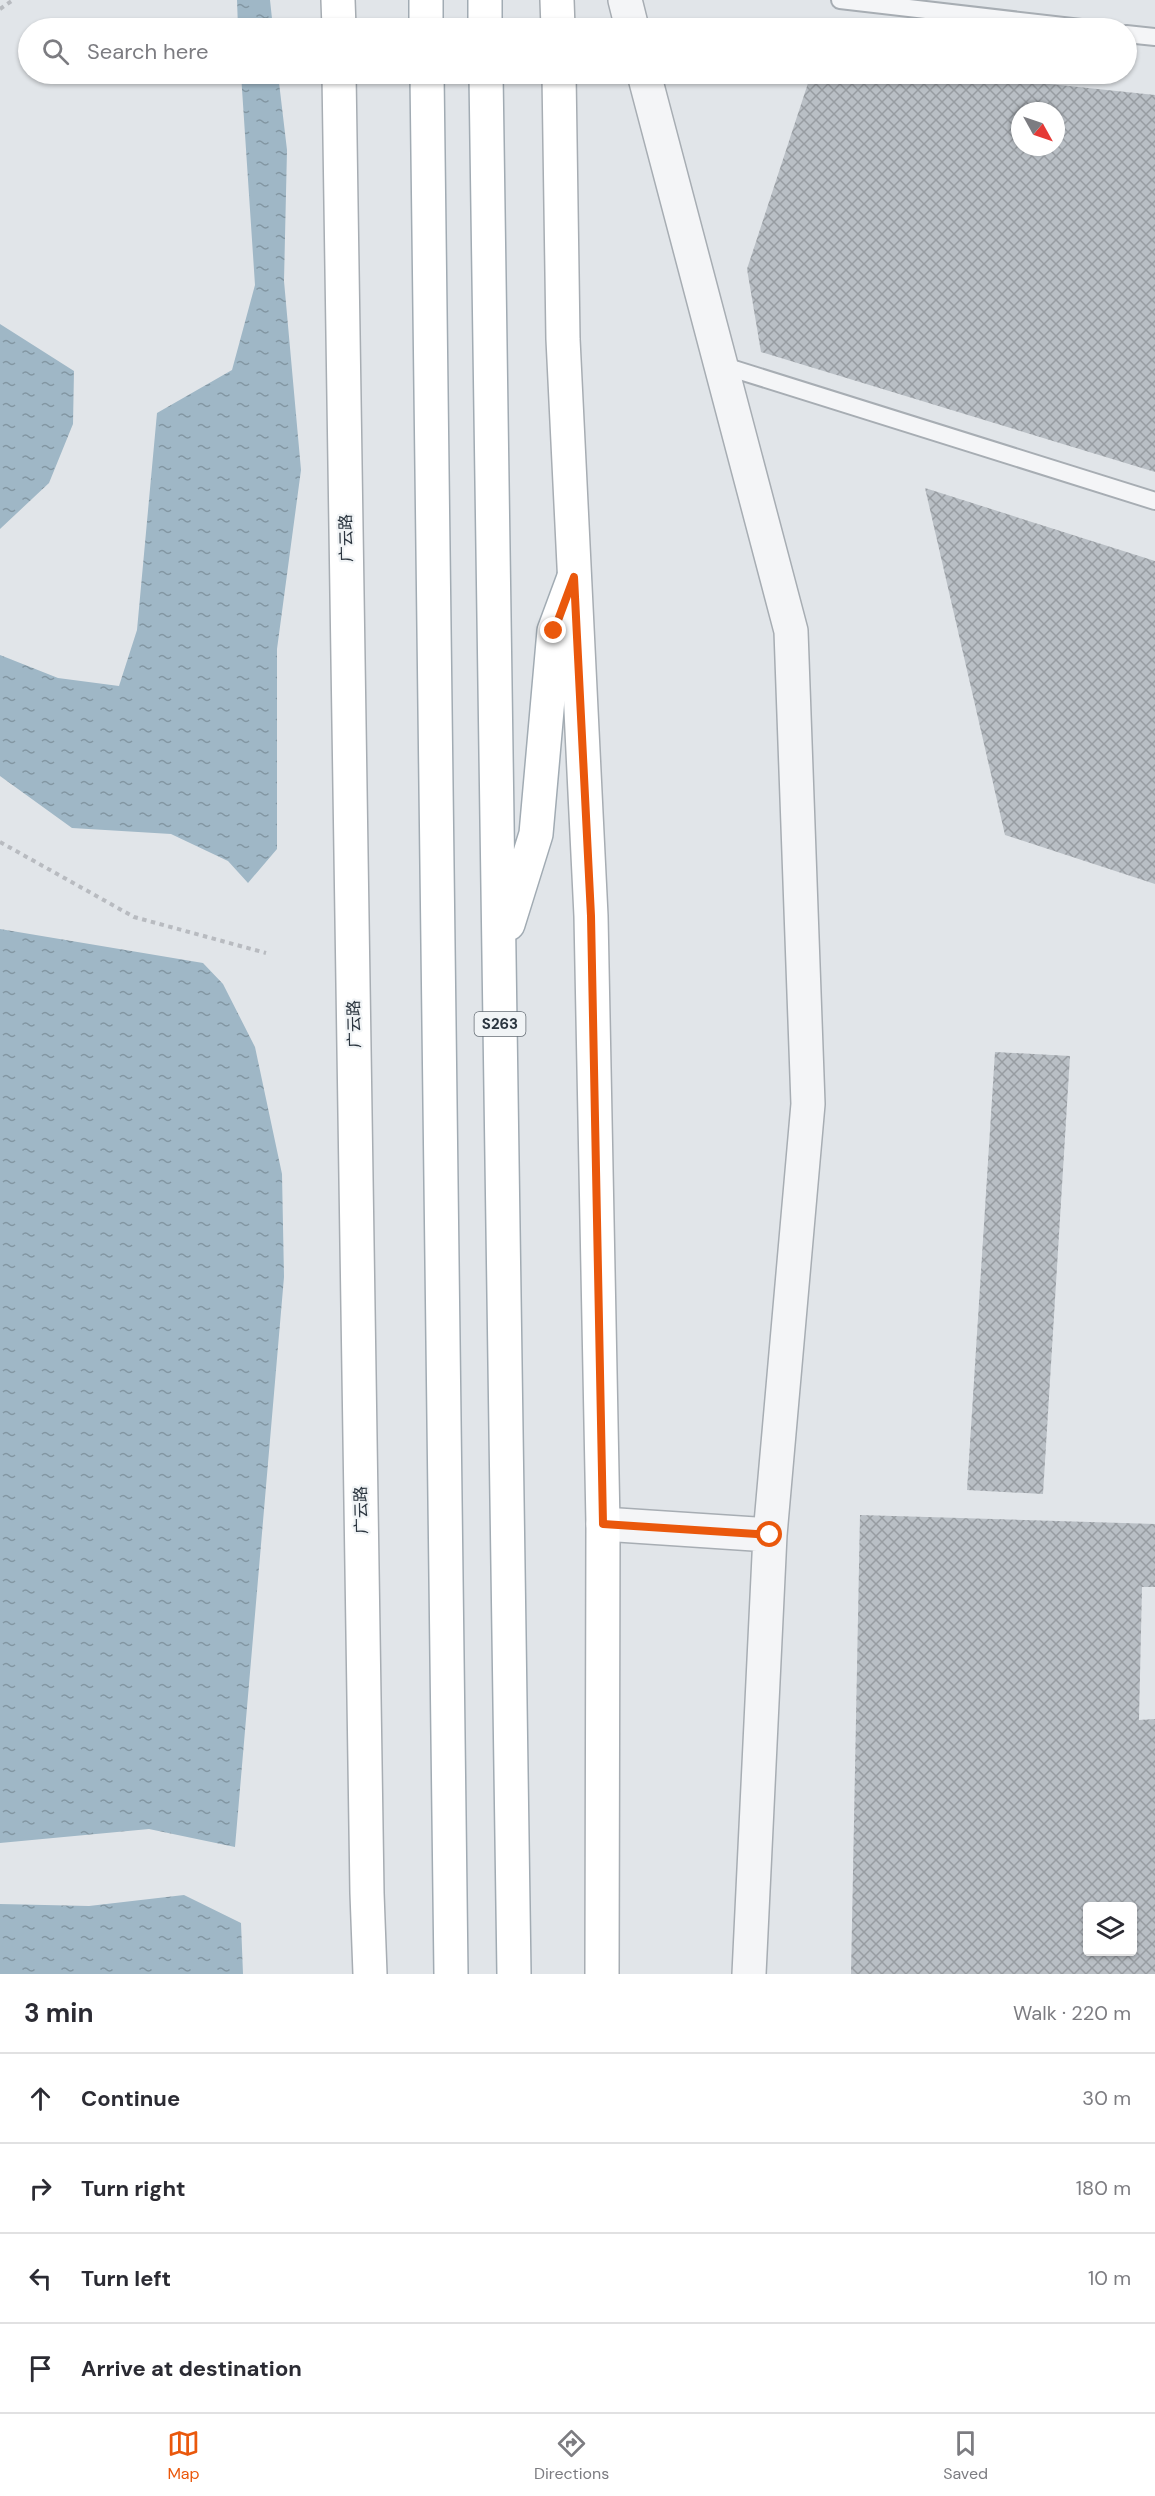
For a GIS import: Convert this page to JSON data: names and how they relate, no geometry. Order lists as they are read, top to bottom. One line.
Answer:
{"streets":{"main road":["广云路","S263"]},"north":"bottom right","page":{"search":"Search here","heading":["3 min","Walk · 220 m"],"list":[["Continue","30 m"],["Turn right","180 m"],["Turn left","10 m"],"Arrive at destination"],"nav":["Map","Directions","Saved"]}}
